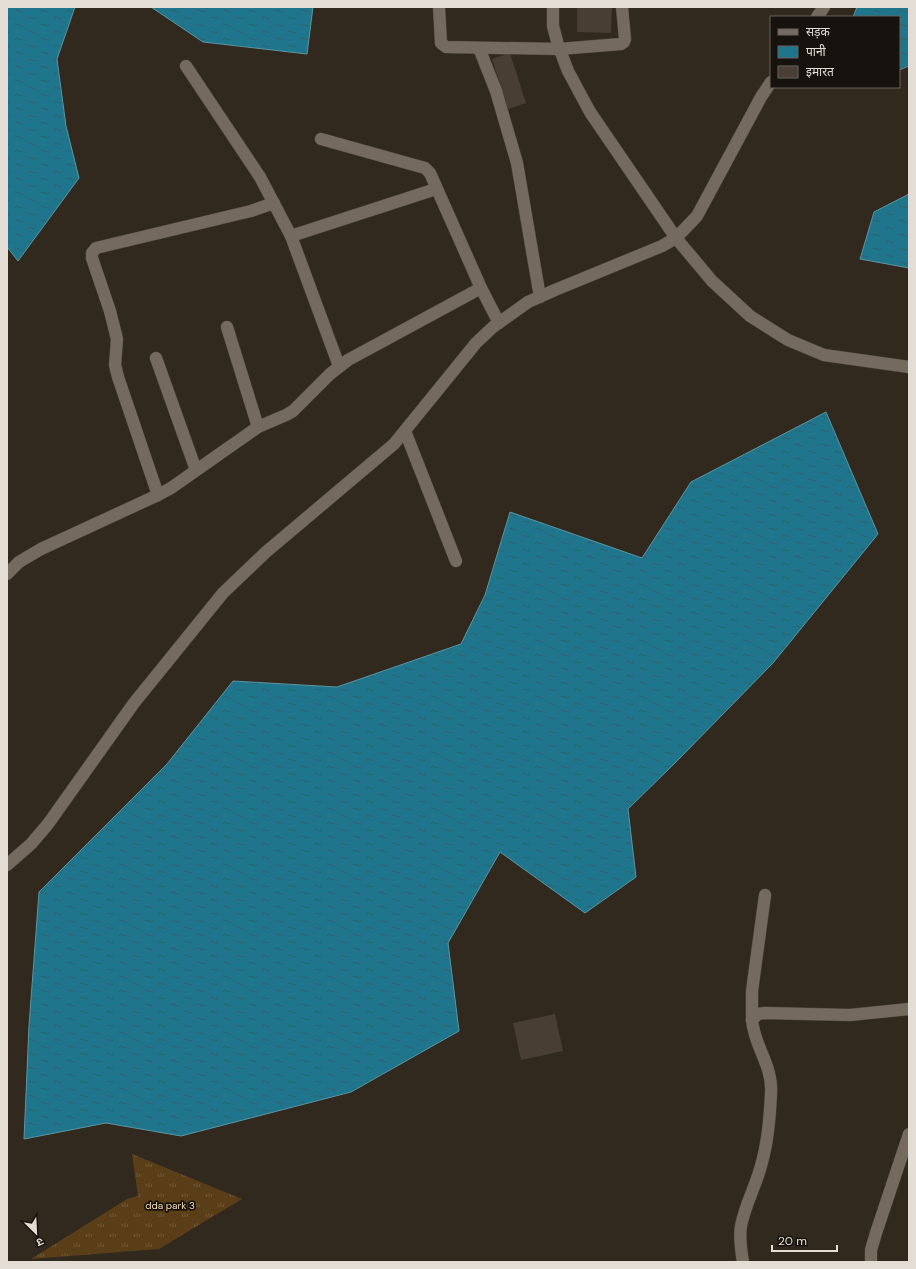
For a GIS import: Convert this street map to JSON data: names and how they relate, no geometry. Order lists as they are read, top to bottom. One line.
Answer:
{"parks":["dda park 3"],"legend":["सड़क","पानी","इमारत"],"scale_bar":"20 m","north":"bottom right"}
